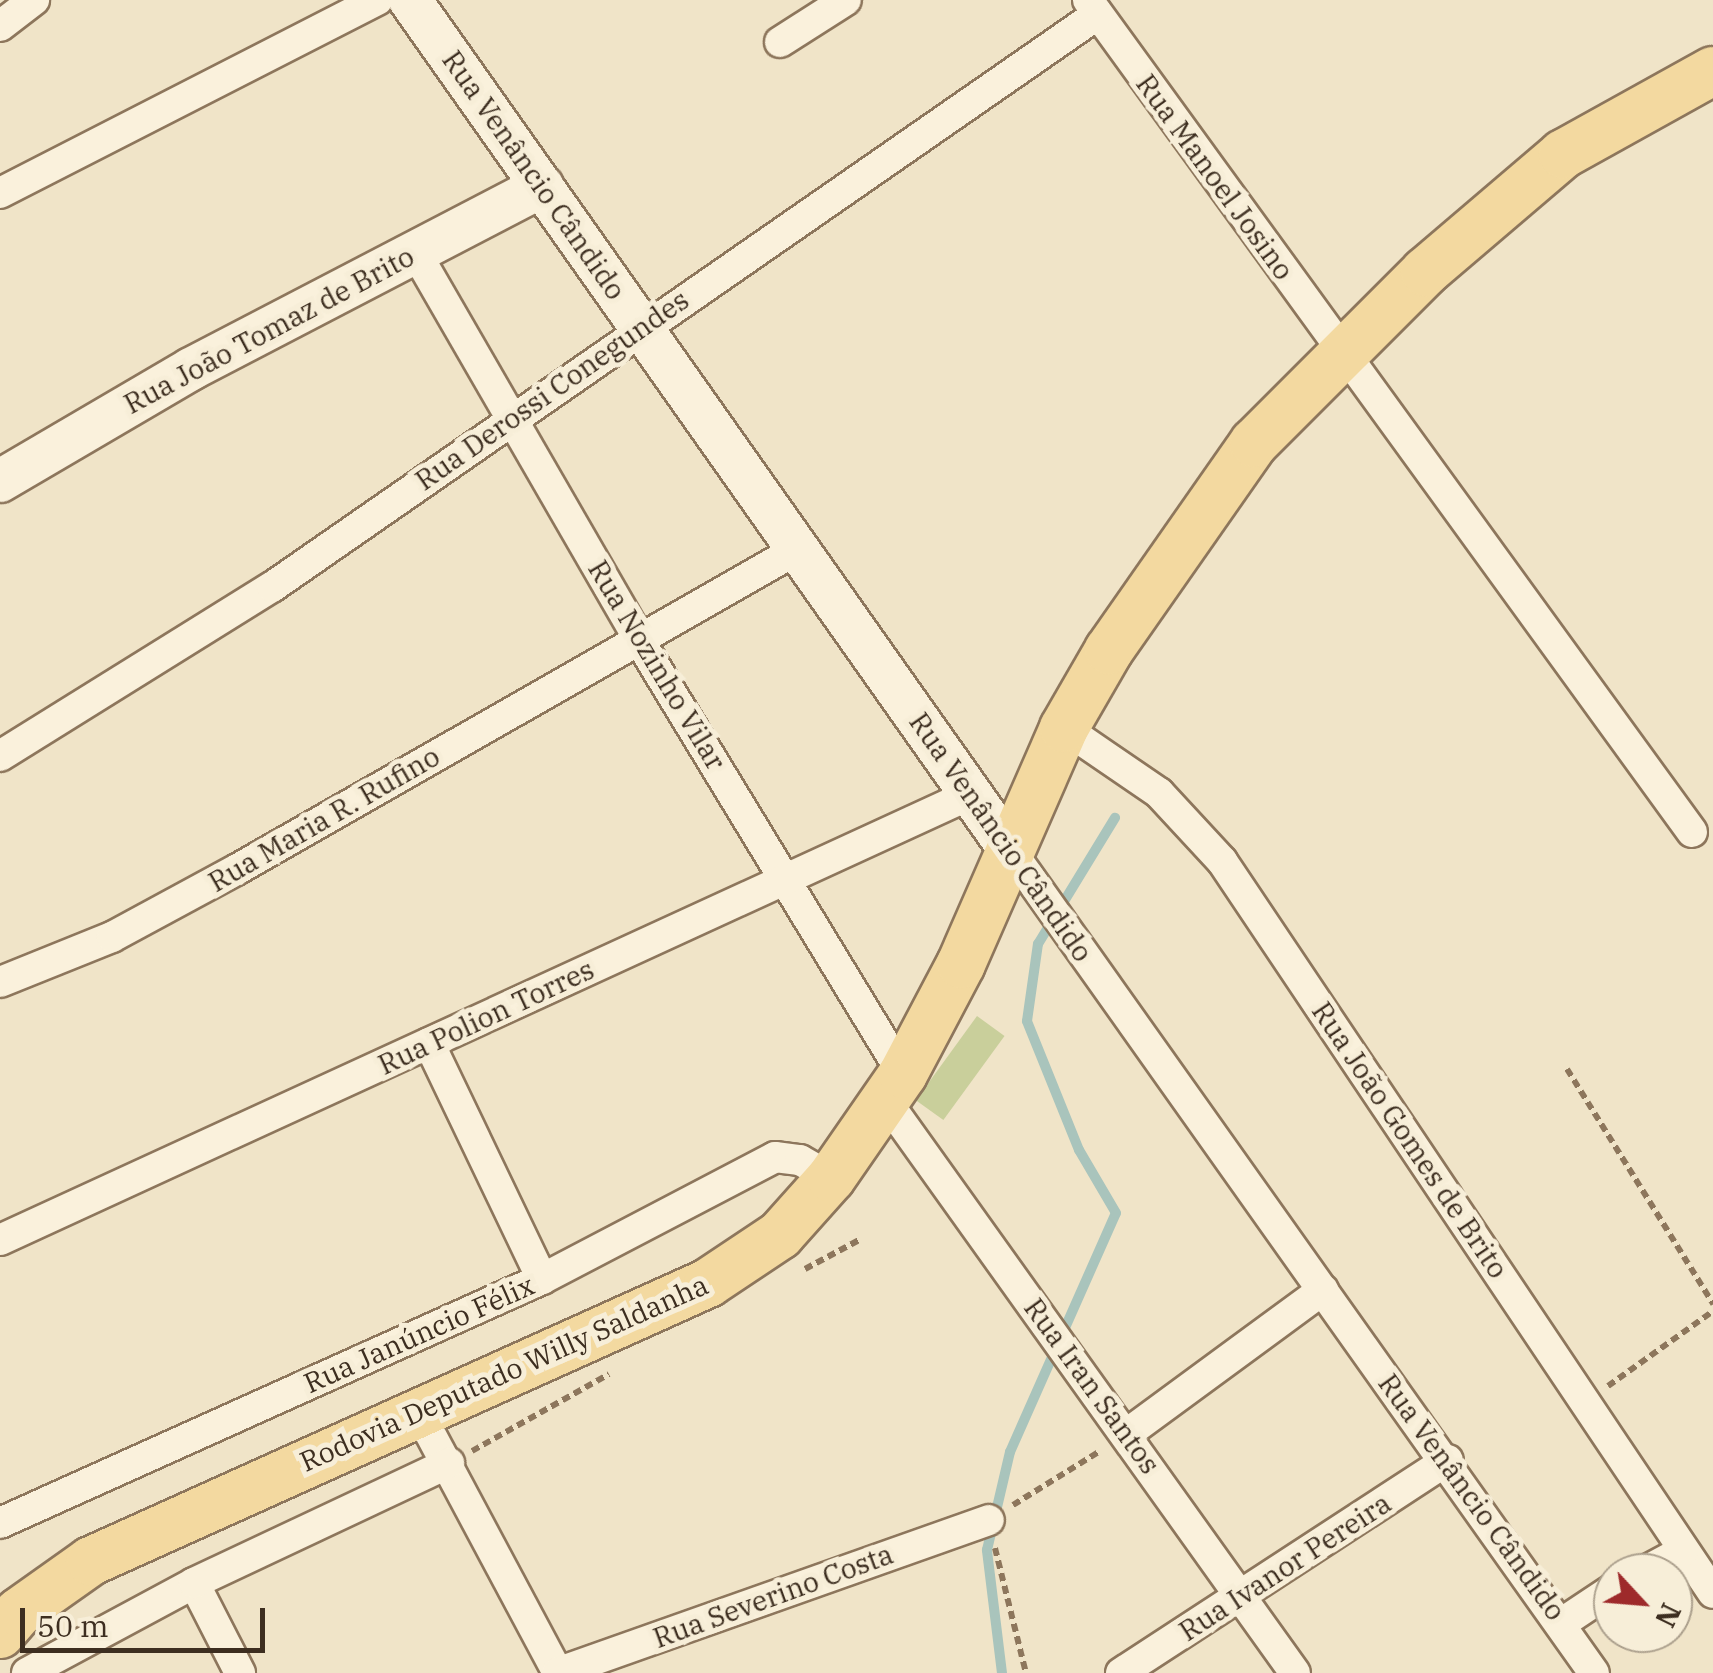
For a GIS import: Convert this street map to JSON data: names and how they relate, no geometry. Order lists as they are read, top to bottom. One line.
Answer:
{"streets":{"main road":["Rodovia Deputado Willy Saldanha"],"street":["Rua Venâncio Cândido","Rua Manoel Josino","Rua João Tomaz de Brito","Rua Derossi Conegundes","Rua Nozinho Vilar","Rua Maria R. Rufino","Rua Polion Torres","Rua João Gomes de Brito","Rua Janúncio Félix","Rua Iran Santos","Rua Ivanor Pereira","Rua Severino Costa"]},"crossings":[["Rua Venâncio Cândido","Rua João Tomaz de Brito"],["Rua Venâncio Cândido","Rua Derossi Conegundes"],["Rua Venâncio Cândido","Rua Maria R. Rufino"],["Rua Venâncio Cândido","Rua Polion Torres"],["Rua Venâncio Cândido","Rodovia Deputado Willy Saldanha"],["Rua Venâncio Cândido","Rua Ivanor Pereira"],["Rua Manoel Josino","Rua Derossi Conegundes"],["Rua Manoel Josino","Rodovia Deputado Willy Saldanha"],["Rua João Tomaz de Brito","Rua Nozinho Vilar"],["Rua Derossi Conegundes","Rua Nozinho Vilar"],["Rua Nozinho Vilar","Rua Maria R. Rufino"],["Rua Nozinho Vilar","Rua Polion Torres"],["Rua Nozinho Vilar","Rodovia Deputado Willy Saldanha"],["Rua Nozinho Vilar","Rua Iran Santos"],["Rua João Gomes de Brito","Rodovia Deputado Willy Saldanha"],["Rua Janúncio Félix","Rodovia Deputado Willy Saldanha"],["Rodovia Deputado Willy Saldanha","Rua Iran Santos"],["Rua Iran Santos","Rua Ivanor Pereira"]],"scale_bar":"50 m","north":"bottom right"}
